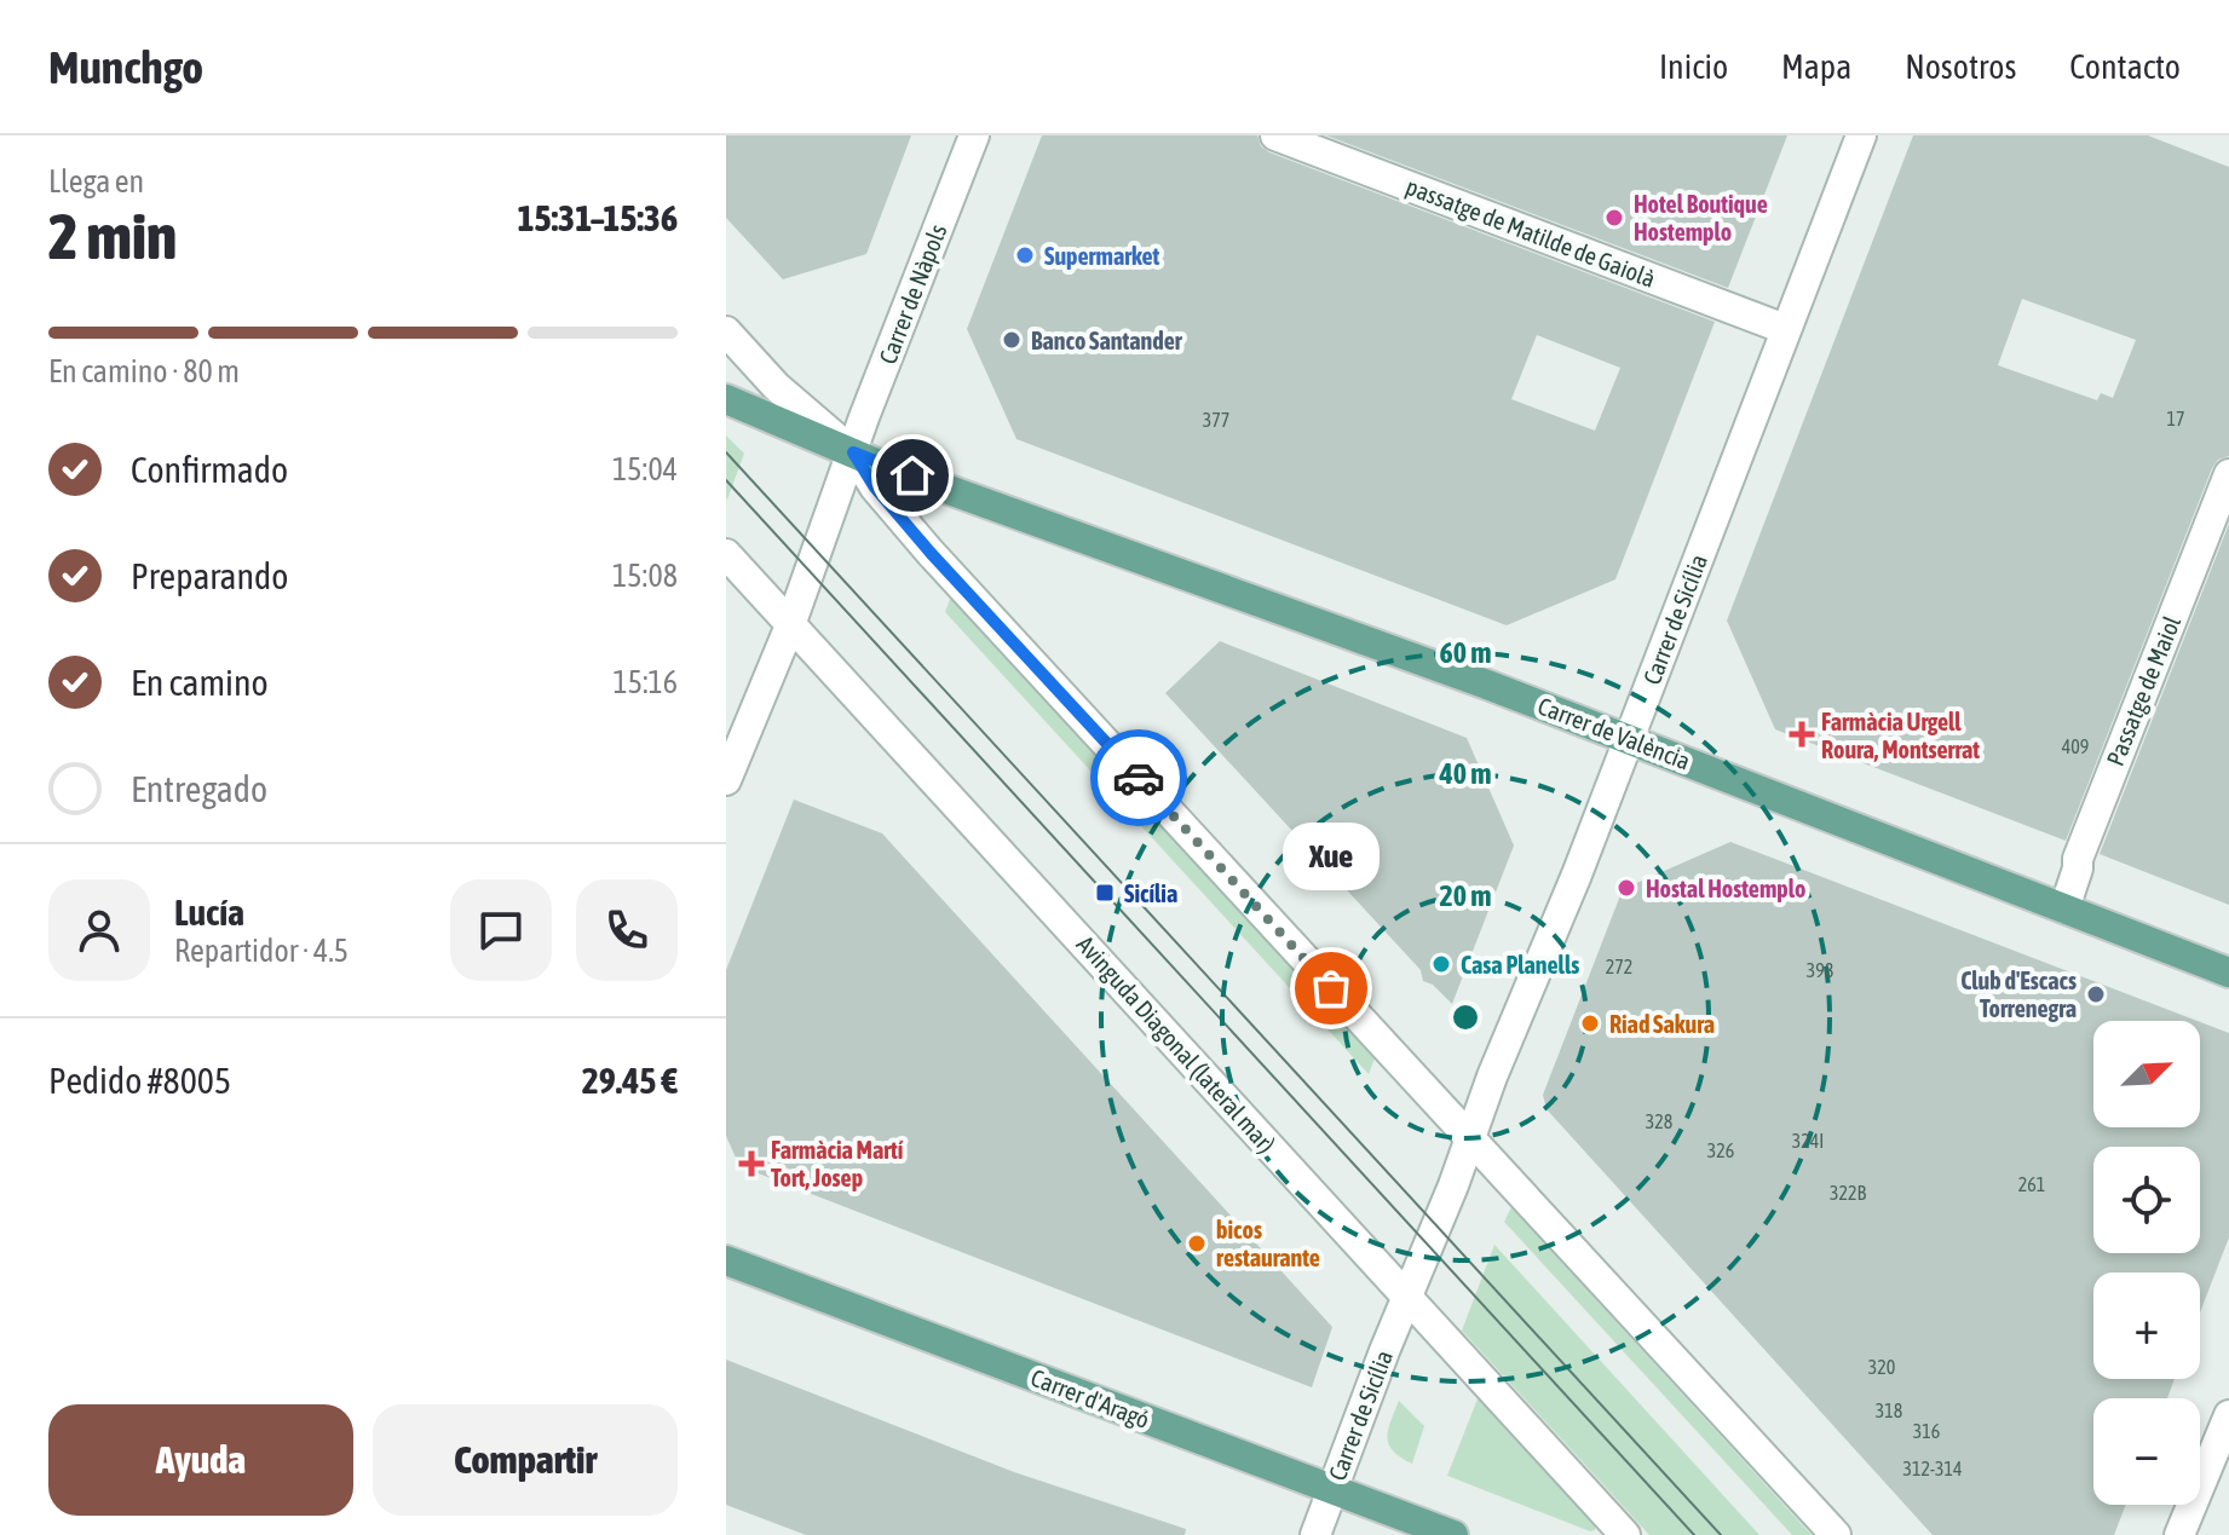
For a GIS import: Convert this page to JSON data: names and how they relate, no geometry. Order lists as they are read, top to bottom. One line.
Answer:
{"streets":{"main road":["Carrer de València","Carrer d'Aragó"],"street":["passatge de Matilde de Gaiolà","Carrer de Nàpols","Carrer de Sicília","Passatge de Maiol","Avinguda Diagonal (lateral mar)"]},"crossings":[["passatge de Matilde de Gaiolà","Carrer de Sicília"],["Carrer de Nàpols","Carrer de València"],["Carrer de Nàpols","Avinguda Diagonal (lateral mar)"],["Carrer de Sicília","Carrer de València"],["Carrer de Sicília","Avinguda Diagonal (lateral mar)"],["Carrer de Sicília","Carrer d'Aragó"],["Passatge de Maiol","Carrer de València"]],"places":{"other":["Hotel Boutique Hostemplo","Supermarket","Banco Santander","Hostal Hostemplo","Casa Planells","Xue","Club d'Escacs Torrenegra","Riad Sakura","bicos restaurante"],"health":["Farmàcia Urgell Roura, Montserrat","Farmàcia Martí Tort, Josep"],"transit":["Sicília"]},"house_numbers":["17","377","409","272","398","328","324I","326","261","322B","320","318","316","312-314"],"north":"top right","page":{"header":"Munchgo","nav":["Inicio","Mapa","Nosotros","Contacto"],"heading":["2 min","Llega en","15:31–15:36"],"panel":["Lucía","Repartidor · 4.5","Pedido #8005","29.45 €"],"bar":"En camino · 80 m","list":[["Confirmado","15:04"],["Preparando","15:08"],["En camino","15:16"],"Entregado"],"bubble":"Xue","map_buttons":["+","−"],"buttons":["Ayuda","Compartir"]},"rings":["60 m","40 m","20 m"]}
